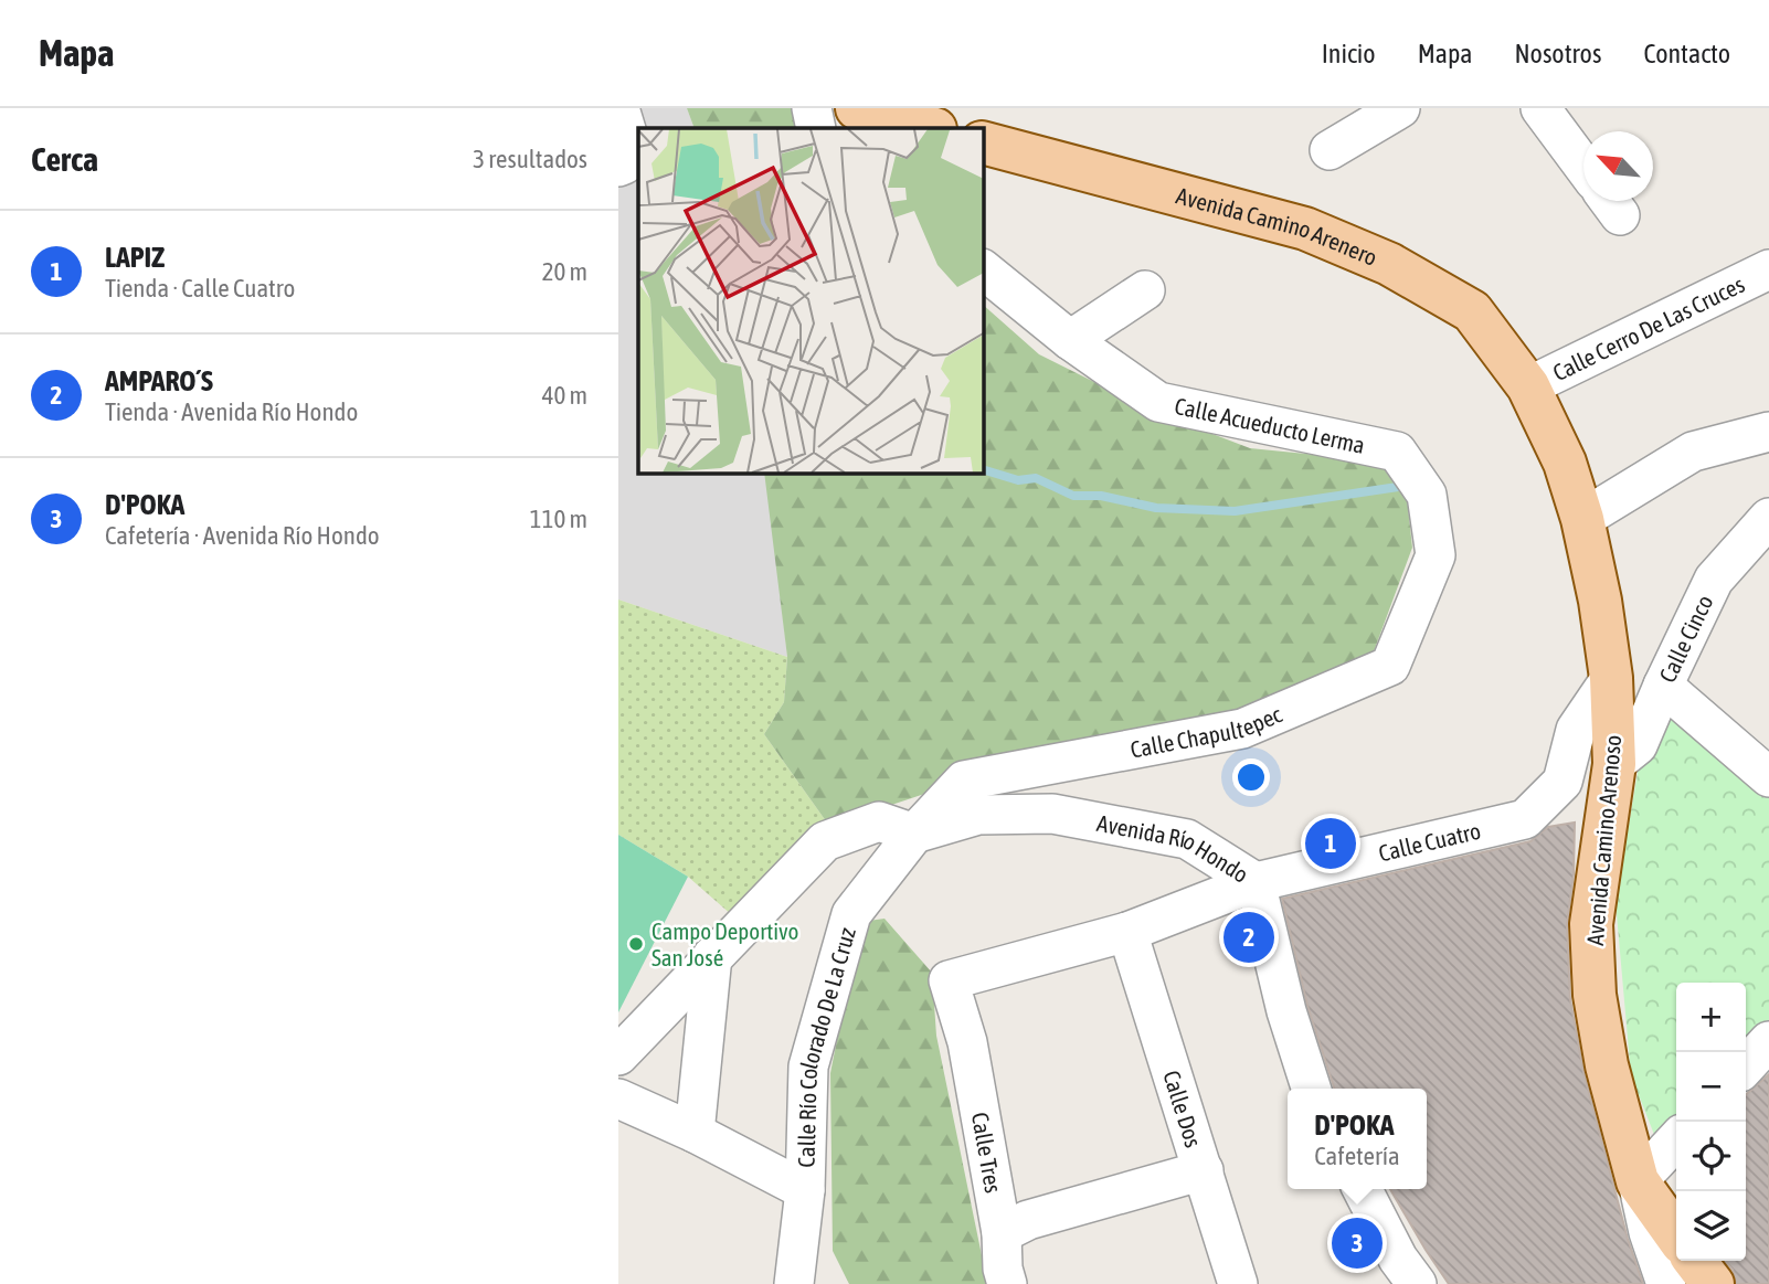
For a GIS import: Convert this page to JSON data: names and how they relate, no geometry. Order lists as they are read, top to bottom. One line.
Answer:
{"streets":{"main road":["Avenida Camino Arenero","Avenida Camino Arenoso"],"street":["Calle Cerro De Las Cruces","Calle Acueducto Lerma","Calle Cinco","Calle Chapultepec","Calle Cuatro","Avenida Río Hondo","Calle Río Colorado De La Cruz","Calle Dos","Calle Tres"]},"crossings":[["Avenida Camino Arenero","Calle Cerro De Las Cruces"],["Avenida Camino Arenero","Avenida Camino Arenoso"],["Calle Cerro De Las Cruces","Avenida Camino Arenoso"],["Calle Acueducto Lerma","Calle Chapultepec"],["Calle Cinco","Avenida Camino Arenoso"],["Calle Chapultepec","Avenida Río Hondo"],["Calle Chapultepec","Calle Río Colorado De La Cruz"],["Avenida Camino Arenoso","Calle Cuatro"],["Calle Cuatro","Avenida Río Hondo"],["Calle Cuatro","Calle Dos"],["Calle Cuatro","Calle Tres"],["Avenida Río Hondo","Calle Río Colorado De La Cruz"]],"places":["Campo Deportivo San José"],"north":"top left","page":{"header":"Mapa","nav":["Inicio","Mapa","Nosotros","Contacto"],"heading":["Cerca","3 resultados"],"list":[{"mark":"1","name":"LAPIZ","note":"Tienda · Calle Cuatro","value":"20 m"},{"mark":"2","name":"AMPARO´S","note":"Tienda · Avenida Río Hondo","value":"40 m"},{"mark":"3","name":"D'POKA","note":"Cafetería · Avenida Río Hondo","value":"110 m"}],"pins":["1","2","3"],"map_buttons":["+","−"],"popup":["D'POKA","Cafetería"]}}
